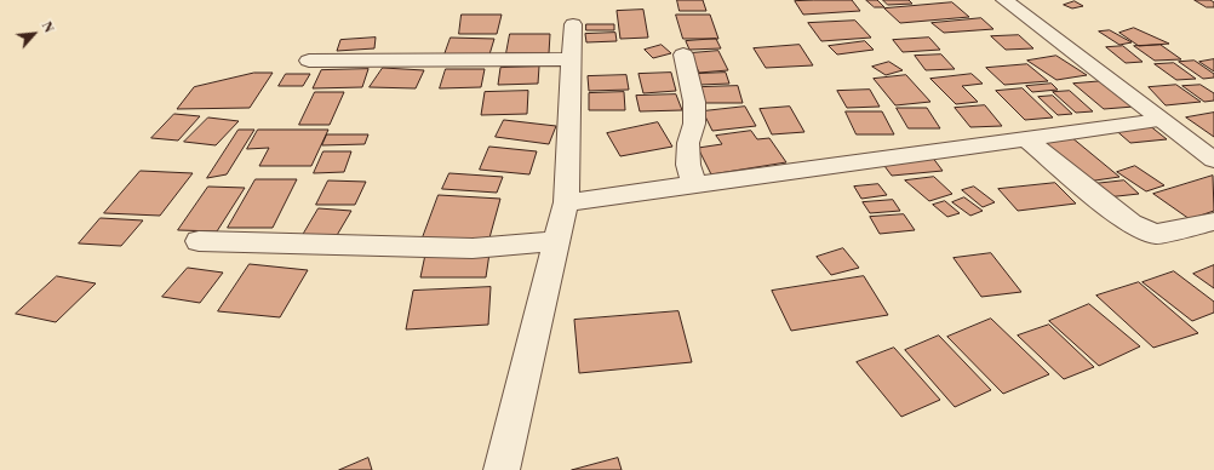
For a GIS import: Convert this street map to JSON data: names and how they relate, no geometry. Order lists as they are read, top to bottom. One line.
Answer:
{"north":"top right"}
